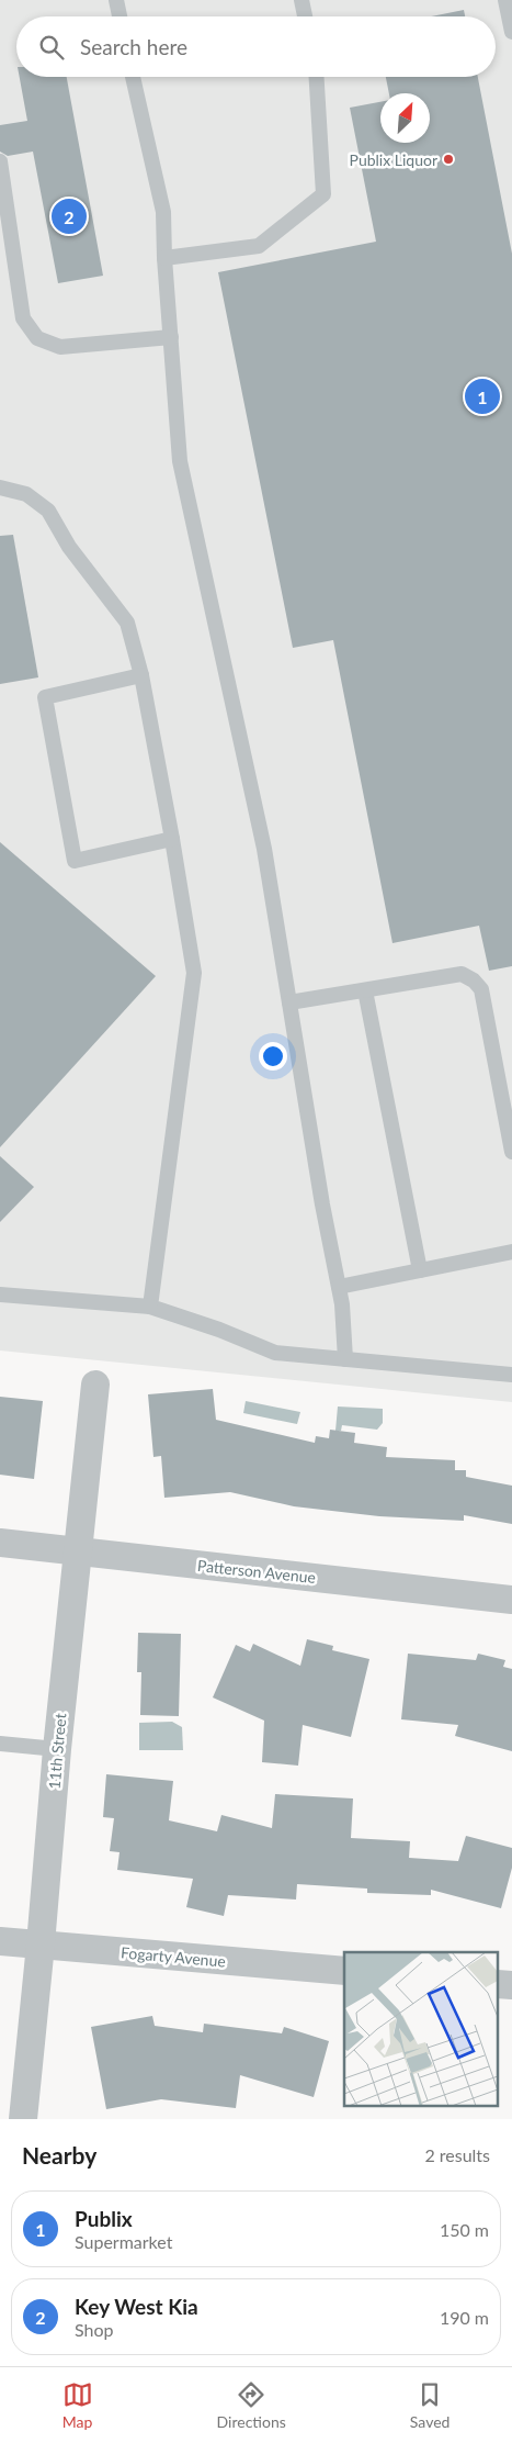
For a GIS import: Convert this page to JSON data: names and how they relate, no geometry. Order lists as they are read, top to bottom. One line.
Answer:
{"streets":{"street":["Patterson Avenue","11th Street","Fogarty Avenue"]},"crossings":[["Patterson Avenue","11th Street"],["11th Street","Fogarty Avenue"]],"places":["Publix Liquor"],"north":"top right","page":{"search":"Search here","pins":["2","1"],"heading":["Nearby","2 results"],"list":[{"mark":"1","name":"Publix","note":"Supermarket","value":"150 m"},{"mark":"2","name":"Key West Kia","note":"Shop","value":"190 m"}],"nav":["Map","Directions","Saved"]}}
